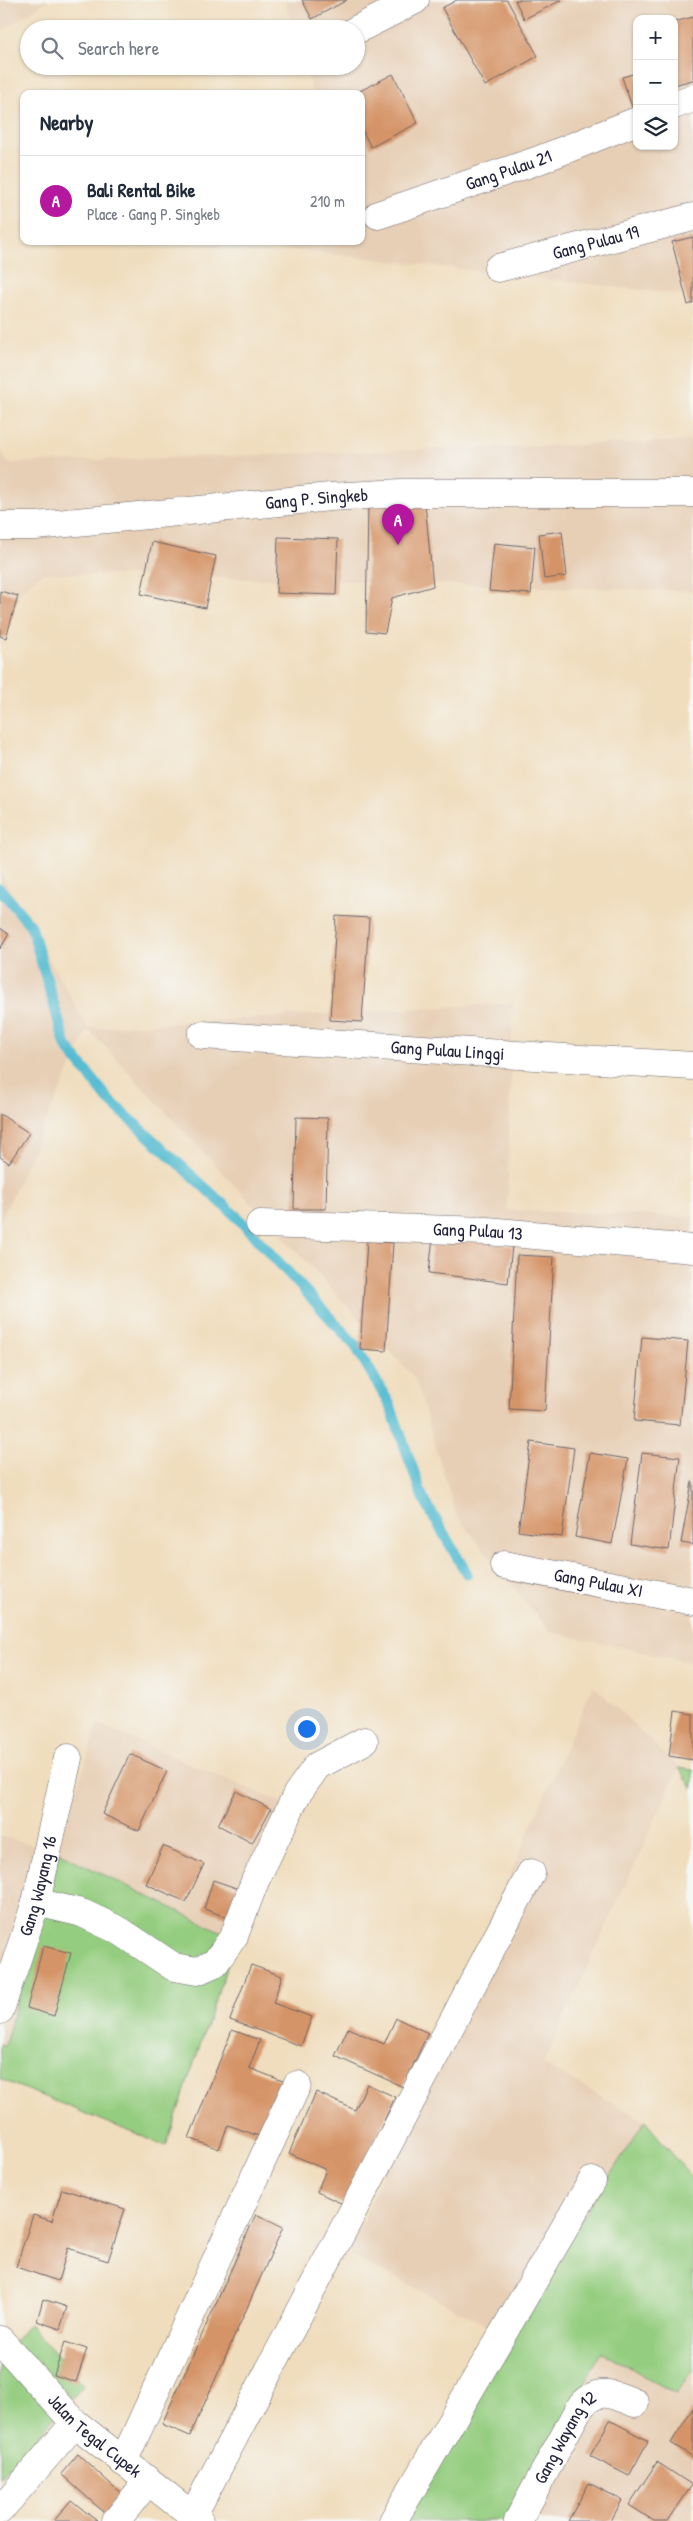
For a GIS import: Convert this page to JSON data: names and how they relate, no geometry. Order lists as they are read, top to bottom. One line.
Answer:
{"streets":{"street":["Gang Pulau 21","Gang Pulau 19","Gang P. Singkeb","Gang Pulau Linggi","Gang Pulau 13","Gang Pulau XI","Gang Wayang 16","Jalan Tegal Cupek","Gang Wayang 12"]},"page":{"map_buttons":["+","−"],"search":"Search here","heading":"Nearby","list":[{"mark":"A","name":"Bali Rental Bike","note":"Place · Gang P. Singkeb","value":"210 m"}],"pins":"A"}}
